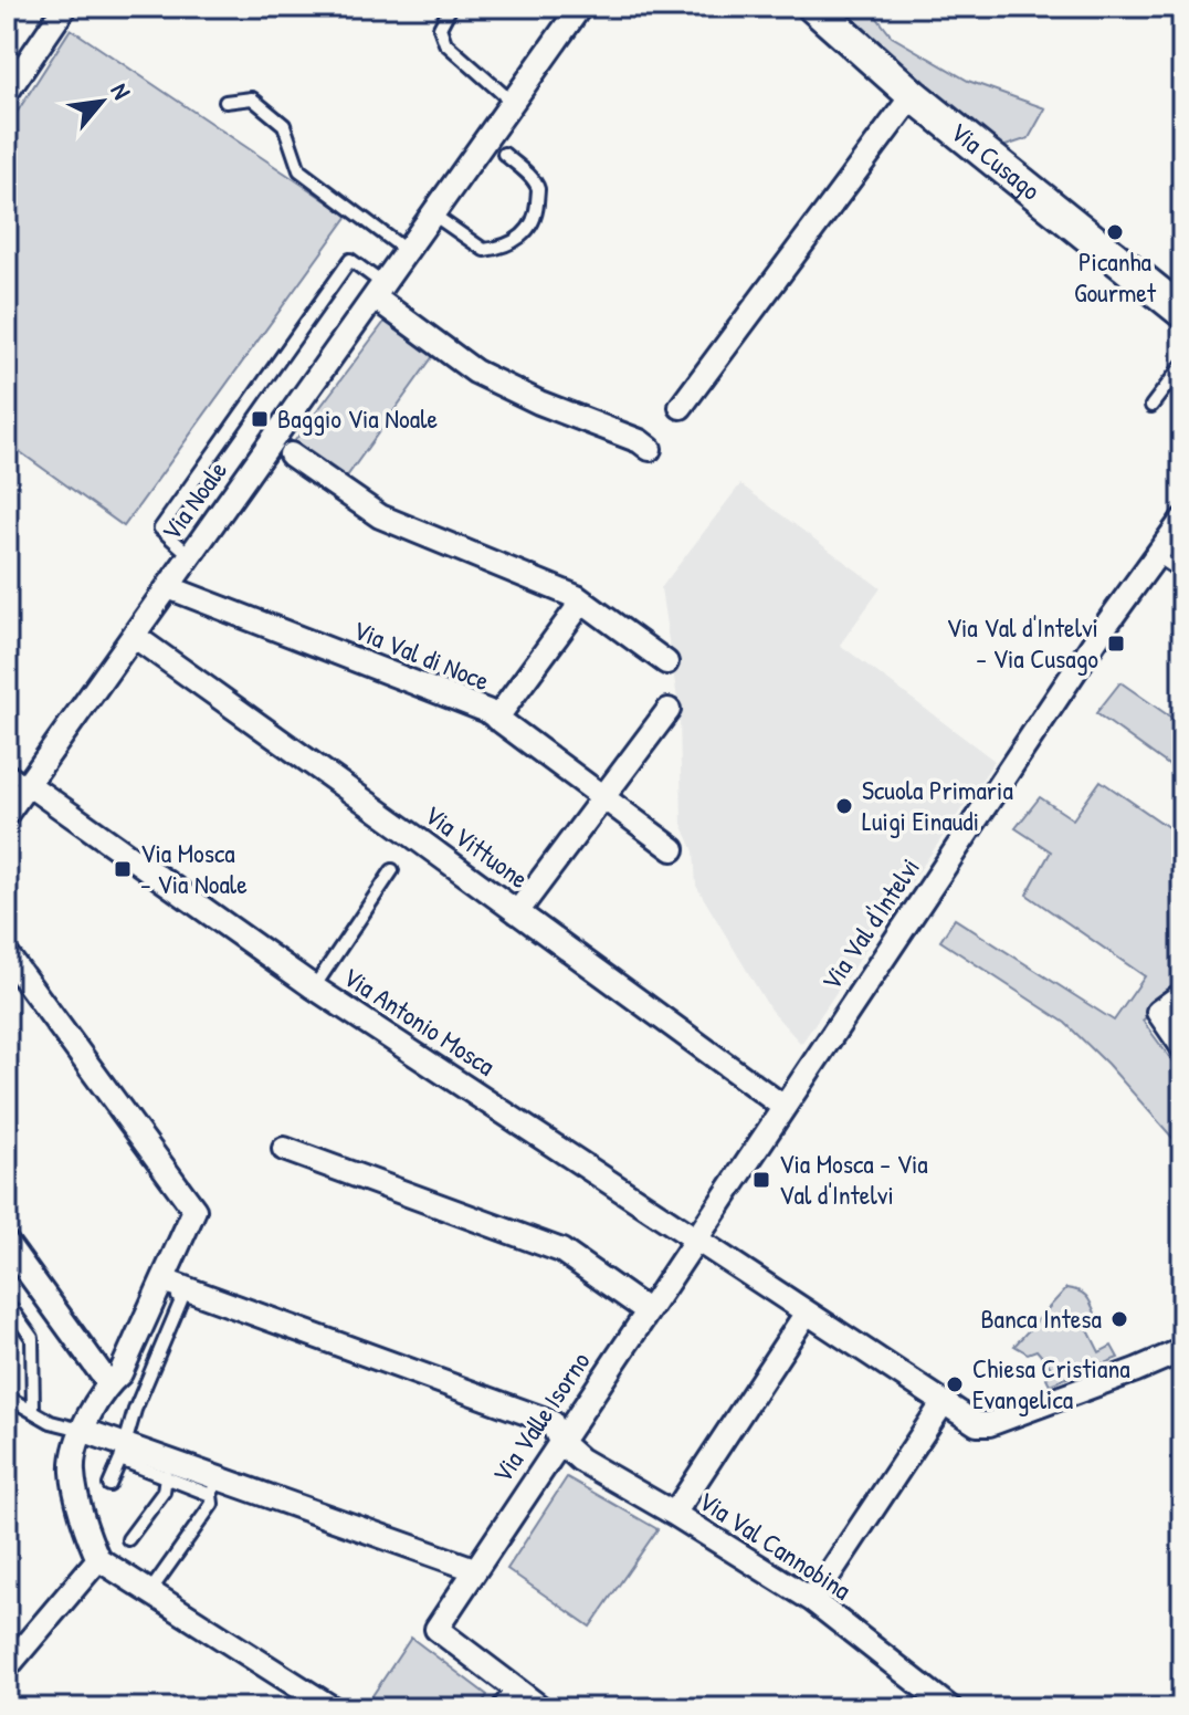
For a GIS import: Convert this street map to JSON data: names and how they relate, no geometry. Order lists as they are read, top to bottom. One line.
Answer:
{"streets":{"street":["Via Cusago","Via Noale","Via Val di Noce","Via Vittuone","Via Val d'Intelvi","Via Antonio Mosca","Via Valle Isorno","Via Val Cannobina"]},"crossings":[["Via Noale","Via Val di Noce"],["Via Noale","Via Vittuone"],["Via Noale","Via Antonio Mosca"],["Via Vittuone","Via Val d'Intelvi"],["Via Val d'Intelvi","Via Antonio Mosca"],["Via Val d'Intelvi","Via Valle Isorno"],["Via Antonio Mosca","Via Valle Isorno"],["Via Valle Isorno","Via Val Cannobina"]],"places":{"other":["Picanha Gourmet","Scuola Primaria Luigi Einaudi","Banca Intesa","Chiesa Cristiana Evangelica"],"transit":["Baggio Via Noale","Via Val d'Intelvi - Via Cusago","Via Mosca - Via Noale","Via Mosca - Via Val d'Intelvi"]},"north":"top right"}
